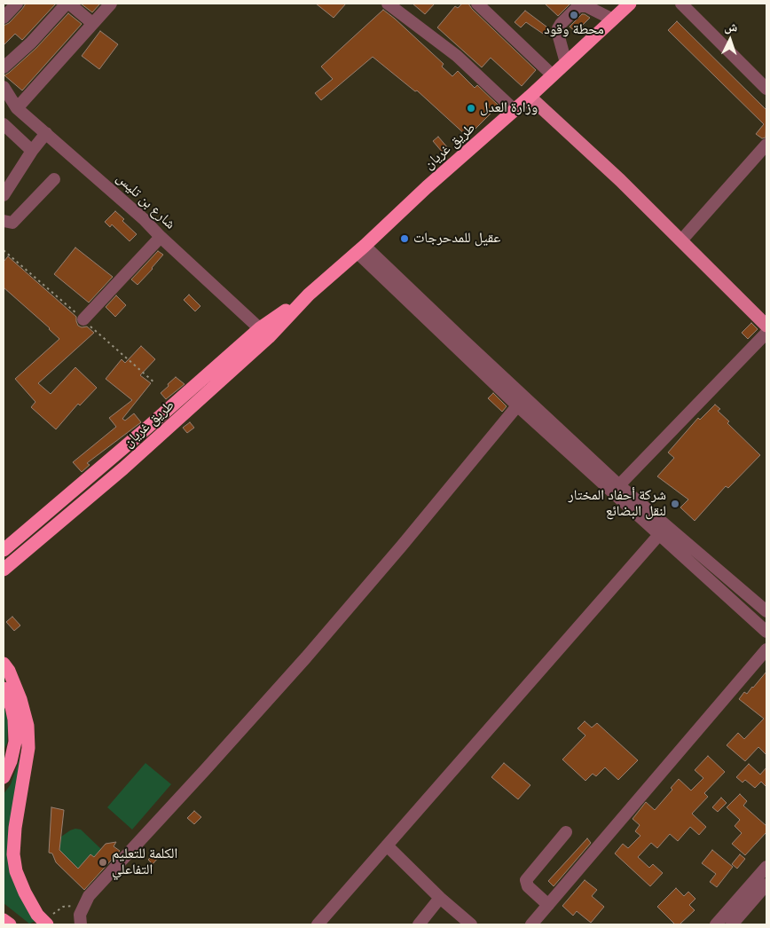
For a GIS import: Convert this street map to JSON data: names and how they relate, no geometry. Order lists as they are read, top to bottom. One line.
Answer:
{"streets":{"highway":["طريق غريان"],"street":["شارع بن تليس"]},"crossings":[["طريق غريان","شارع بن تليس"]],"places":["محطة وقود","وزارة العدل","عقيل للمدحرجات","شركة أحفاد المختار لنقل البضائع","الكلمة للتعليم التفاعلي"],"north":"top"}
